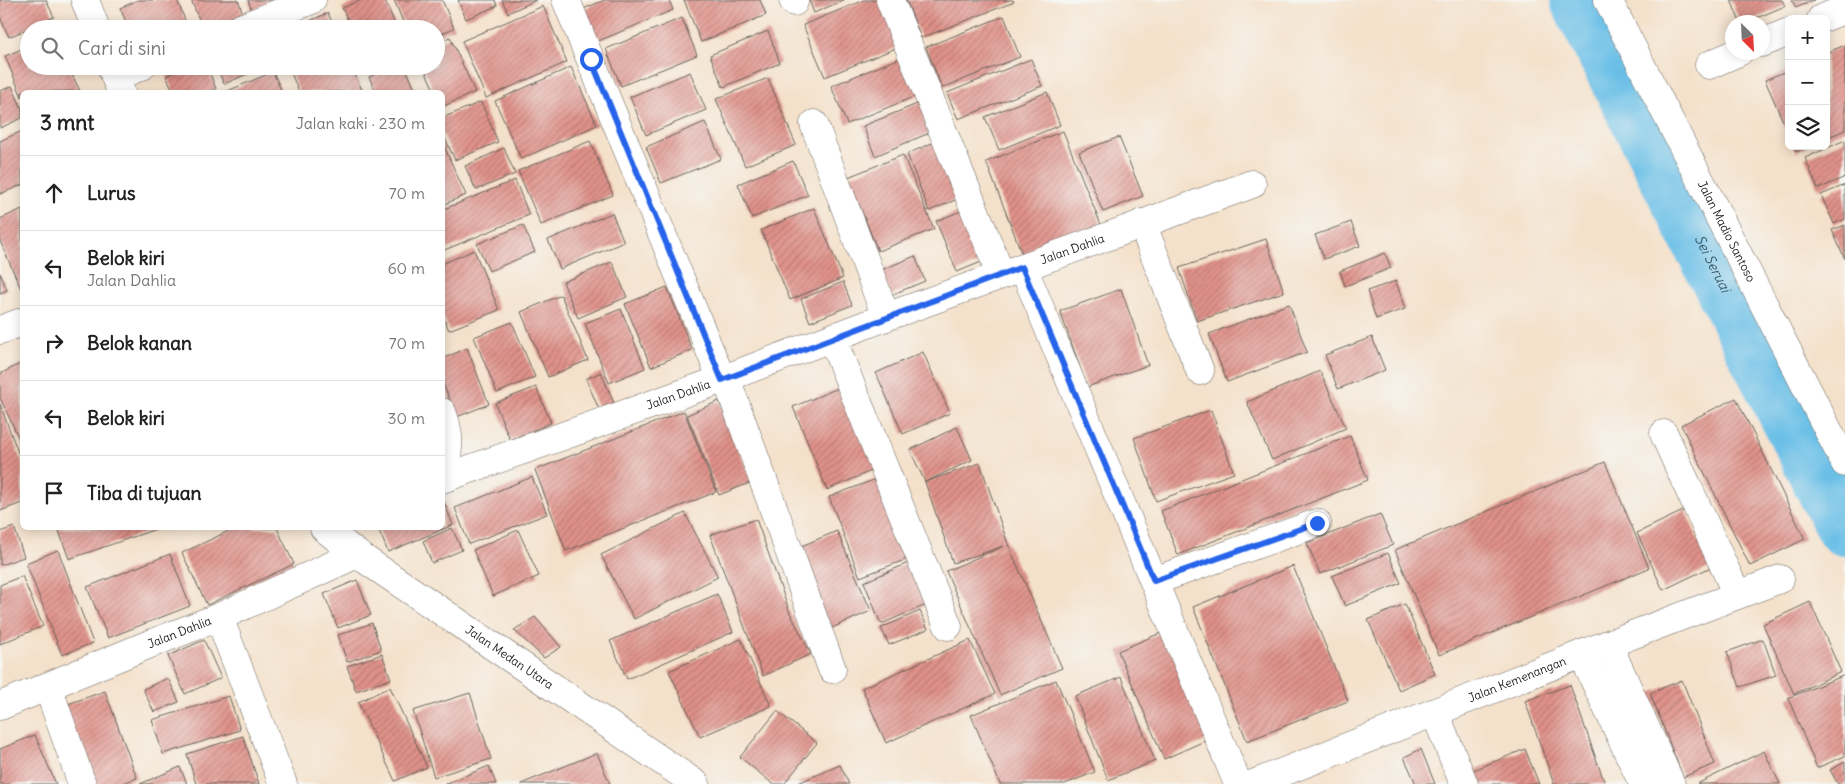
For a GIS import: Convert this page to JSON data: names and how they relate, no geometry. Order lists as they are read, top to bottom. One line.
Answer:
{"streets":{"street":["Jalan Madio Santoso","Jalan Dahlia","Jalan Medan Utara","Jalan Kemenangan"]},"crossings":[["Jalan Dahlia","Jalan Medan Utara"]],"water":["Sei Seruai"],"north":"bottom right","page":{"map_buttons":["+","−"],"search":"Cari di sini","heading":["3 mnt","Jalan kaki · 230 m"],"list":[["Lurus","70 m"],["Belok kiri","Jalan Dahlia","60 m"],["Belok kanan","70 m"],["Belok kiri","30 m"],"Tiba di tujuan"]}}
